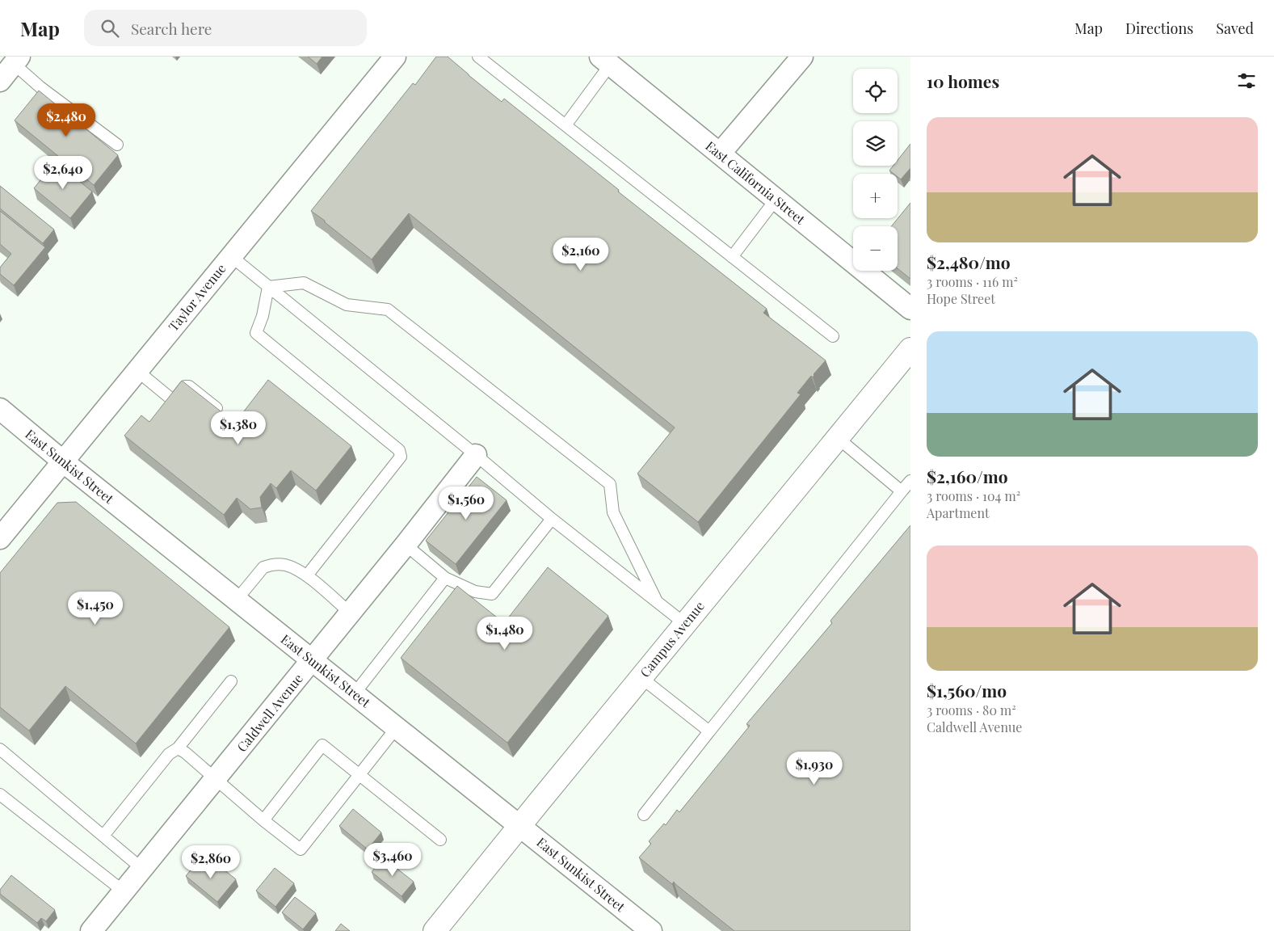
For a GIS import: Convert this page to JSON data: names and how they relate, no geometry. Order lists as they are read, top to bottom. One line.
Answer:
{"streets":{"street":["East California Street","Taylor Avenue","East Sunkist Street","Campus Avenue","Caldwell Avenue"]},"crossings":[["Taylor Avenue","East Sunkist Street"],["East Sunkist Street","Campus Avenue"],["East Sunkist Street","Caldwell Avenue"]],"page":{"header":"Map","search":"Search here","nav":["Map","Directions","Saved"],"heading":"10 homes","map_buttons":["+","−"],"price":["$2,480","$2,640","$2,160","$1,380","$1,560","$1,450","$1,480","$1,930","$3,460","$2,860"],"list":[{"name":"$2,480/mo","note":"3 rooms · 116 m² · Hope Street"},{"name":"$2,160/mo","note":"3 rooms · 104 m² · Apartment"},{"name":"$1,560/mo","note":"3 rooms · 80 m² · Caldwell Avenue"}]}}
